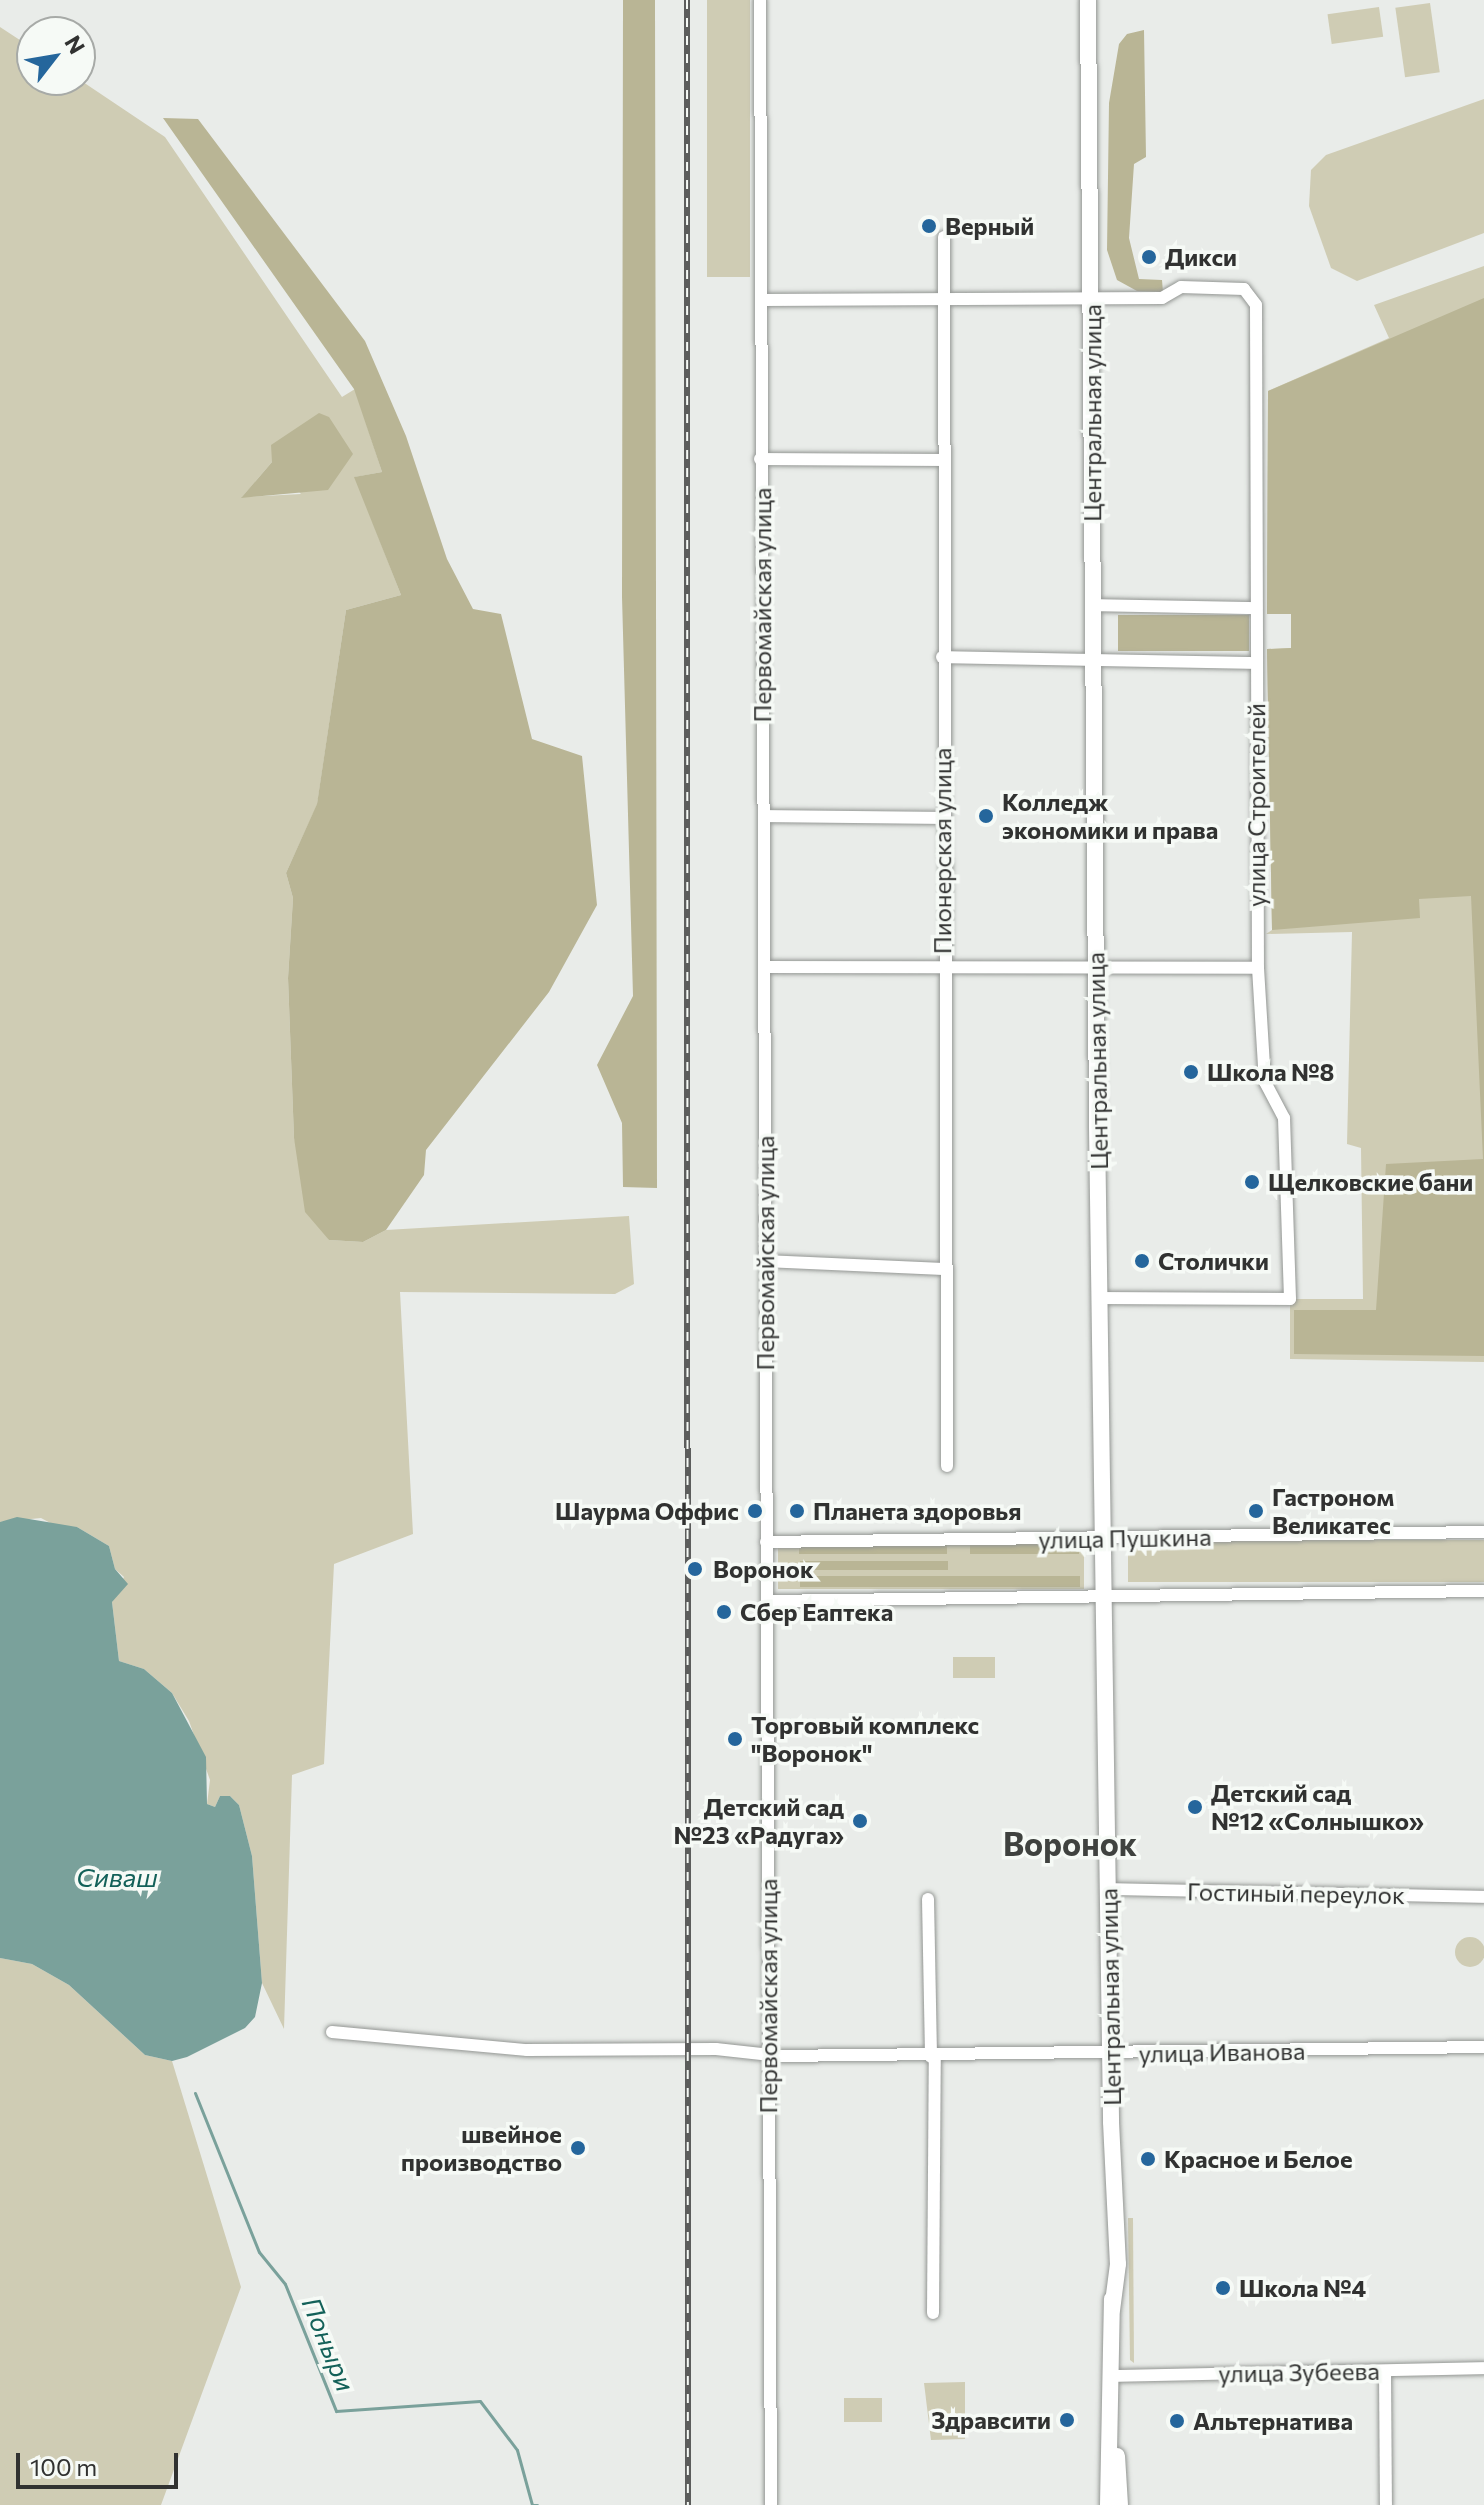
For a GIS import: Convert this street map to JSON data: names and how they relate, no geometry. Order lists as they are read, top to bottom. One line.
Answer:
{"streets":{"main road":["Центральная улица"],"street":["Первомайская улица","улица Строителей","Пионерская улица","улица Пушкина","Гостиный переулок","улица Иванова","улица Зубеева"]},"crossings":[["Центральная улица","улица Строителей"],["Центральная улица","улица Пушкина"],["Центральная улица","Гостиный переулок"],["Центральная улица","улица Иванова"],["Центральная улица","улица Зубеева"],["Первомайская улица","улица Пушкина"],["Первомайская улица","улица Иванова"]],"districts":["Воронок"],"water":["Сиваш","Поныри"],"places":["Верный","Дикси","Колледж экономики и права","Школа №8","Щелковские бани","Столички","Шаурма Оффис","Планета здоровья","Гастроном Великатес","Воронок","Сбер Еаптека","Торговый комплекс \"Воронок\"","Детский сад №12 «Солнышко»","Детский сад №23 «Радуга»","швейное производство","Красное и Белое","Школа №4","Здравсити","Альтернатива"],"scale_bar":"100 m","north":"top right"}
